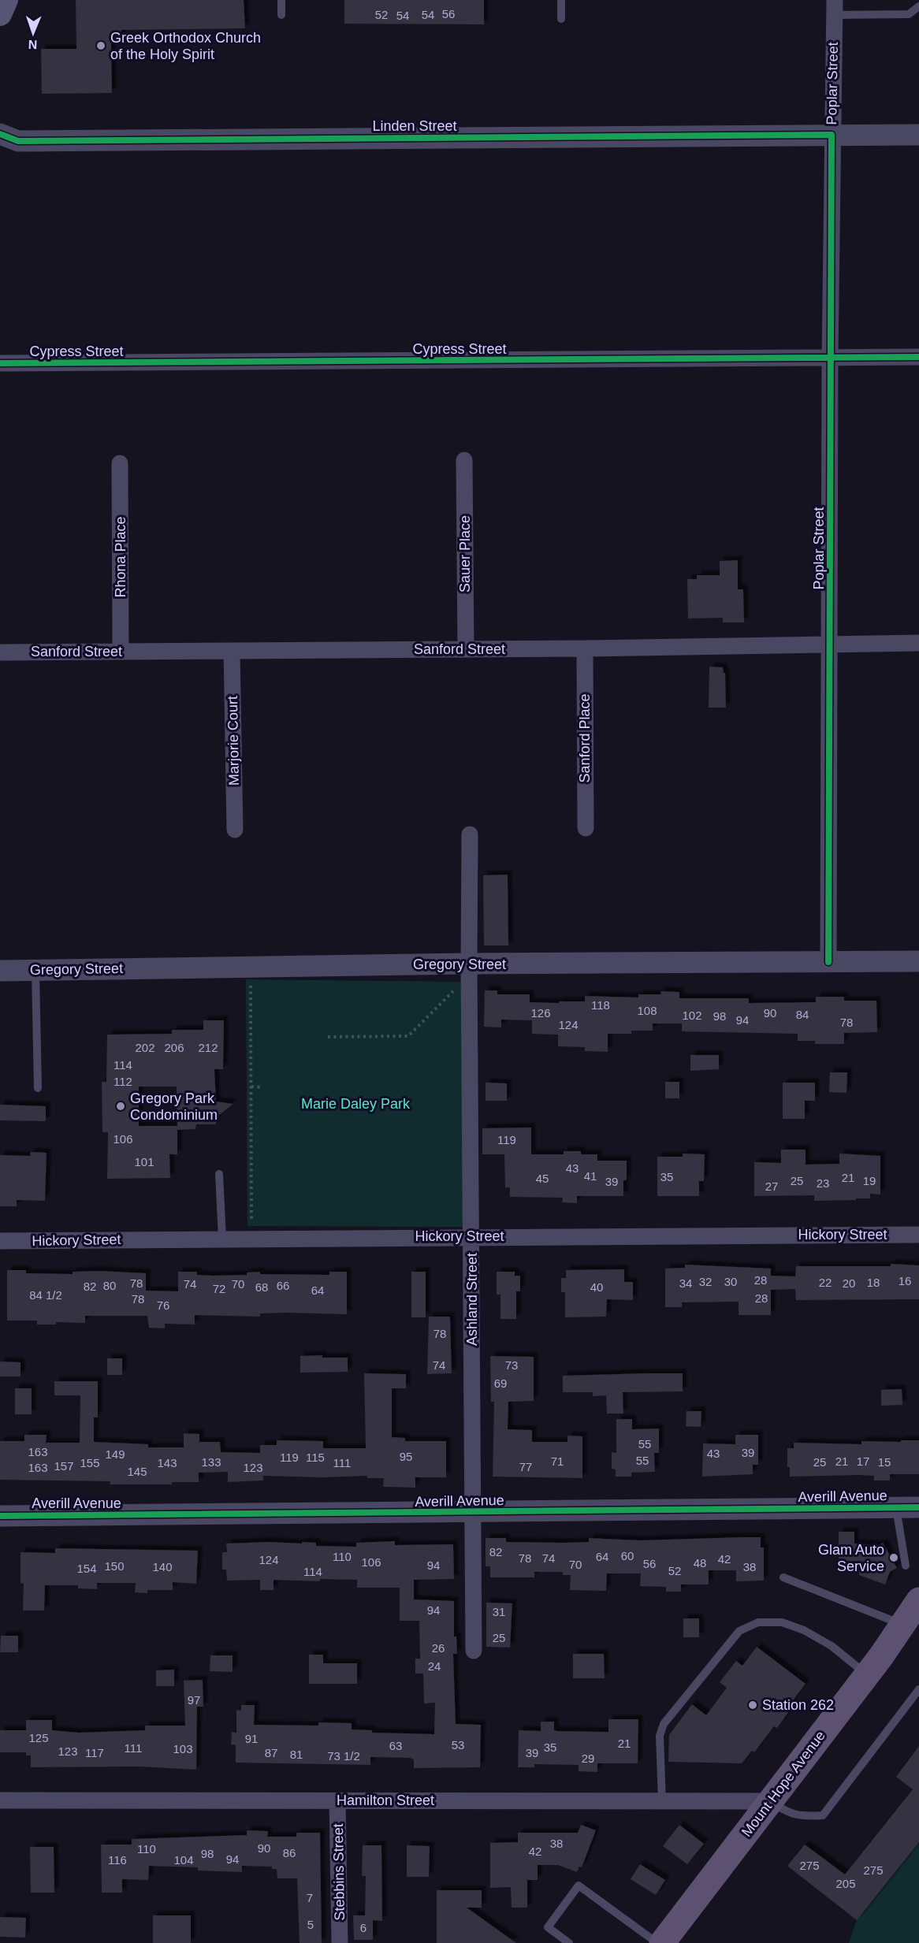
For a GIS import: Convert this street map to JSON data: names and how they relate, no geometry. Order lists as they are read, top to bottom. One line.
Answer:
{"streets":{"main road":["Mount Hope Avenue"],"street":["Poplar Street","Linden Street","Cypress Street","Sauer Place","Rhona Place","Sanford Street","Sanford Place","Marjorie Court","Gregory Street","Hickory Street","Ashland Street","Averill Avenue","Hamilton Street","Stebbins Street"]},"crossings":[["Poplar Street","Linden Street"],["Poplar Street","Cypress Street"],["Poplar Street","Sanford Street"],["Poplar Street","Gregory Street"],["Sauer Place","Sanford Street"],["Rhona Place","Sanford Street"],["Sanford Street","Sanford Place"],["Sanford Street","Marjorie Court"],["Gregory Street","Ashland Street"],["Hickory Street","Ashland Street"],["Ashland Street","Averill Avenue"],["Mount Hope Avenue","Hamilton Street"],["Hamilton Street","Stebbins Street"]],"parks":["Marie Daley Park"],"places":["Greek Orthodox Church of the Holy Spirit","Gregory Park Condominium","Glam Auto Service","Station 262"],"house_numbers":["56","52","54","54","118","108","126","90","84","102","98","94","78","124","202","206","212","114","112","106","119","101","43","41","35","21","45","25","19","39","23","27","28","16","32","30","22","18","78","34","20","74","70","80","66","82","68","40","72","64","84 1/2","28","78","76","78","74","73","69","55","163","39","43","149","95","119","115","55","71","21","17","133","25","15","155","143","111","157","77","163","123","145","82","60","110","64","78","74","42","124","106","48","56","70","94","150","140","38","154","52","114","94","31","25","26","24","97","125","91","21","53","63","35","111","103","123","117","87","39","81","73 1/2","29","38","90","110","42","86","98","94","116","104","275","275","205","7","5","6"],"north":"bottom"}
